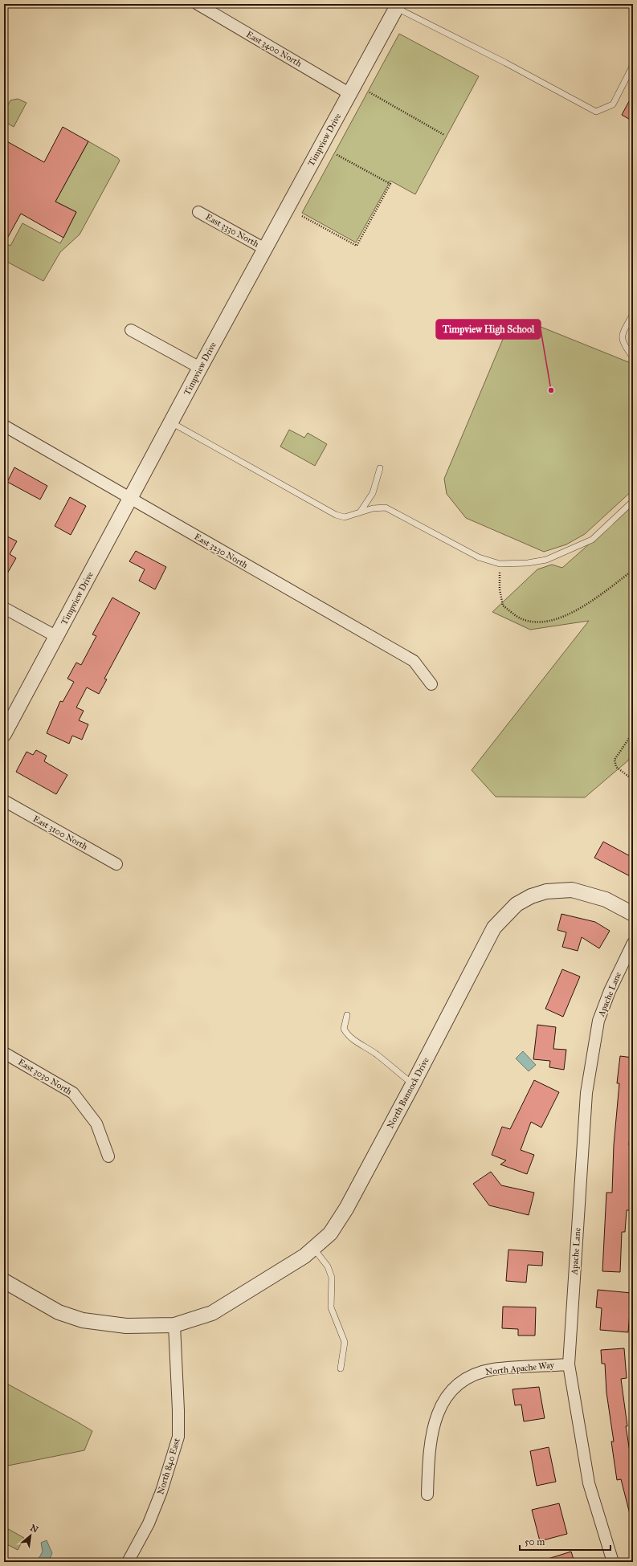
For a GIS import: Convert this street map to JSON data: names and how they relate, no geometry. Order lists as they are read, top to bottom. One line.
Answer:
{"streets":{"street":["East 3400 North","Timpview Drive","East 3330 North","East 3230 North","East 3100 North","Apache Lane","East 3030 North","North Bannock Drive","North Apache Way","North 840 East"]},"crossings":[["East 3400 North","Timpview Drive"],["Timpview Drive","East 3330 North"],["Timpview Drive","East 3230 North"],["Apache Lane","North Apache Way"],["North Bannock Drive","North 840 East"]],"places":["Timpview High School"],"scale_bar":"50 m","north":"top right"}
